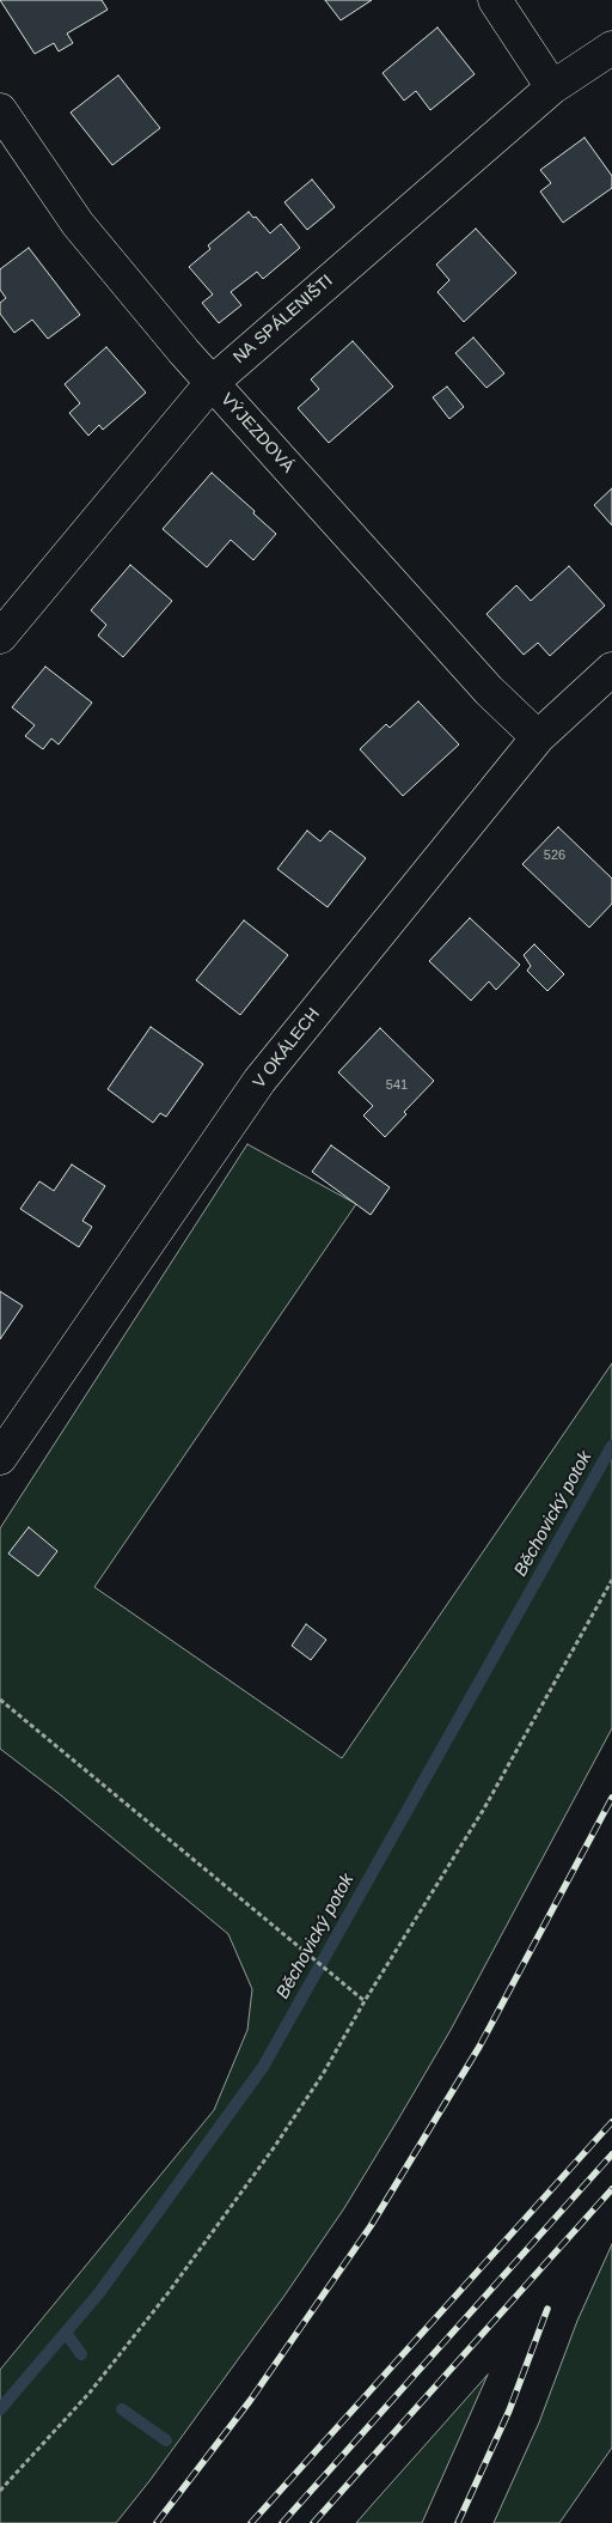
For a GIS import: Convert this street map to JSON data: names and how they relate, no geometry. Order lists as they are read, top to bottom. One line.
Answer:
{"streets":{"street":["NA SPÁLENIŠTI","VÝJEZDOVÁ","V OKÁLECH"]},"crossings":[["NA SPÁLENIŠTI","VÝJEZDOVÁ"],["VÝJEZDOVÁ","V OKÁLECH"]],"water":["Běchovický potok"],"house_numbers":["526","541"]}
